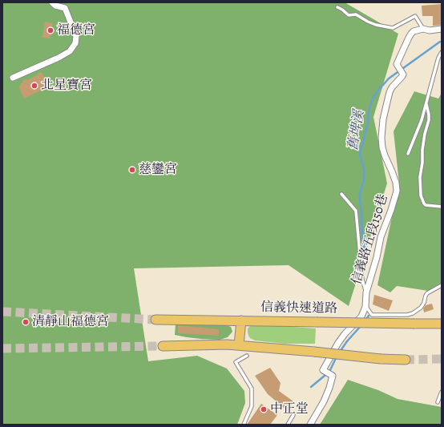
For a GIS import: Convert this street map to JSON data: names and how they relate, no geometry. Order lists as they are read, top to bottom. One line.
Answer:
{"streets":{"highway":["信義快速道路"],"street":["信義路五段150巷"]},"water":["舊埤溪"],"places":["福德宮","北星寶宮","慈鑾宮","清靜山福德宮","中正堂"]}
